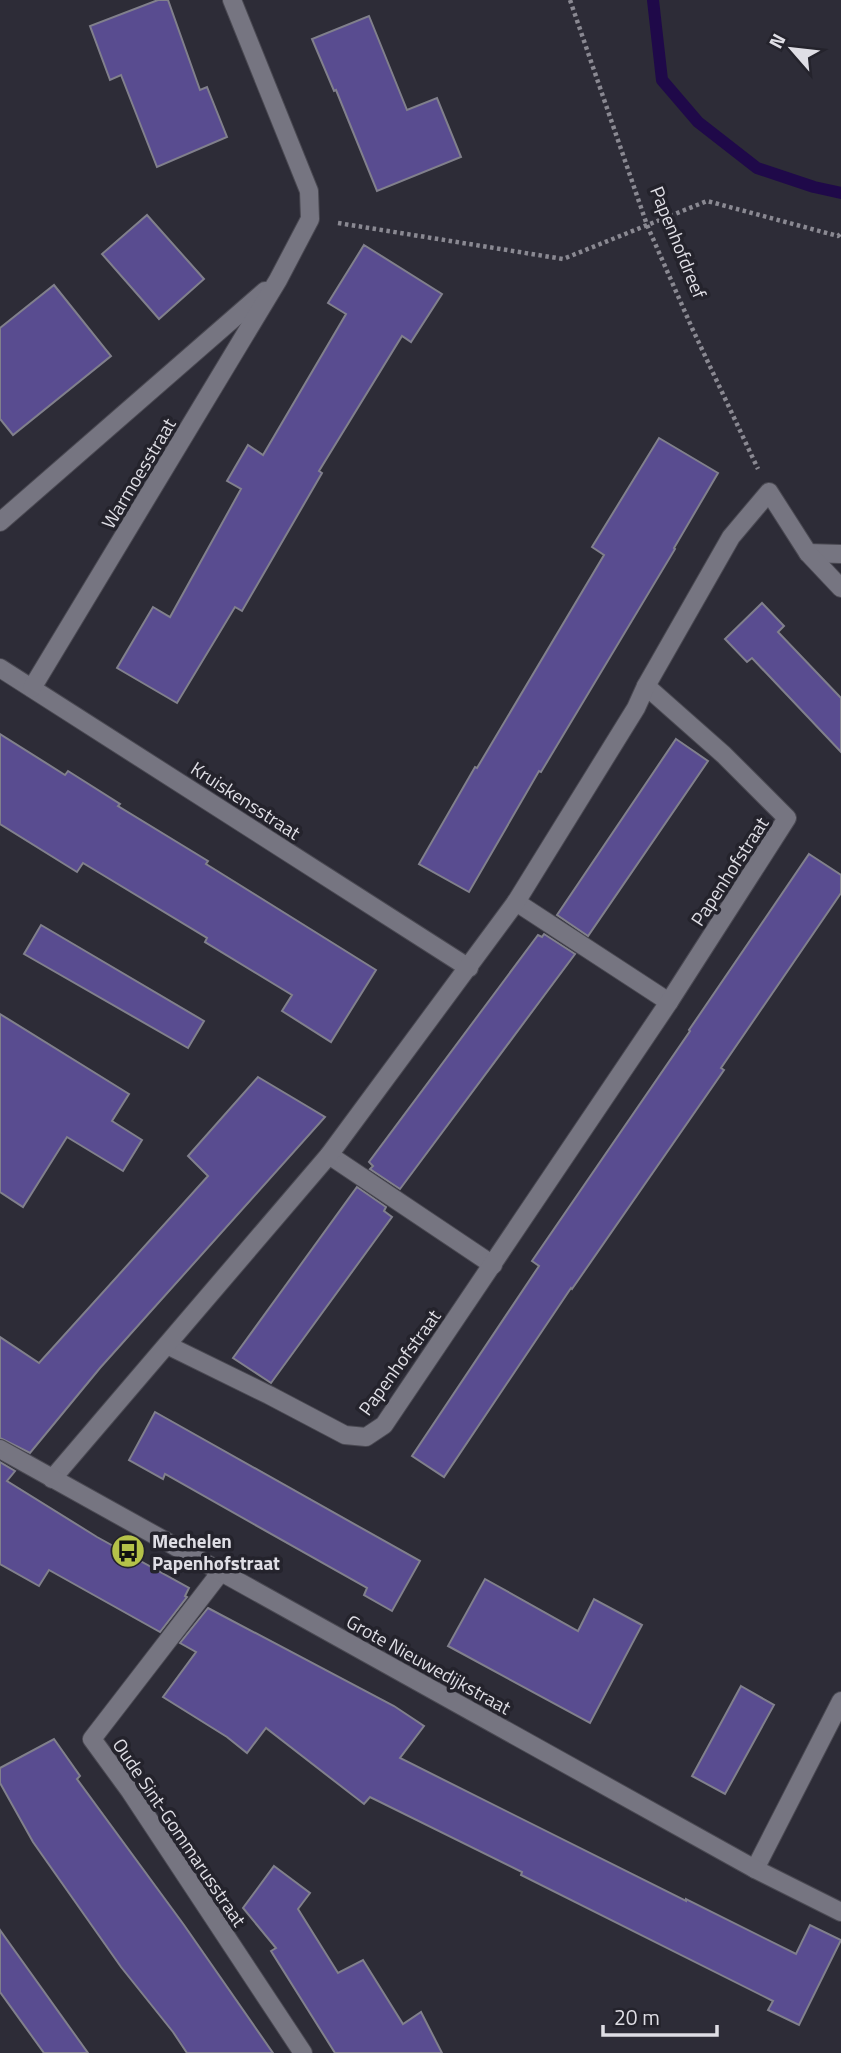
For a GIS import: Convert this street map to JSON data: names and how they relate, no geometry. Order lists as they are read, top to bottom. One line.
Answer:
{"streets":{"street":["Warmoesstraat","Kruiskensstraat","Papenhofstraat","Grote Nieuwedijkstraat","Oude Sint-Gommarusstraat"],"path":["Papenhofdreef"]},"crossings":[["Warmoesstraat","Kruiskensstraat"],["Grote Nieuwedijkstraat","Oude Sint-Gommarusstraat"]],"places":{"bus stop":["Mechelen Papenhofstraat"]},"scale_bar":"20 m","north":"top left"}
